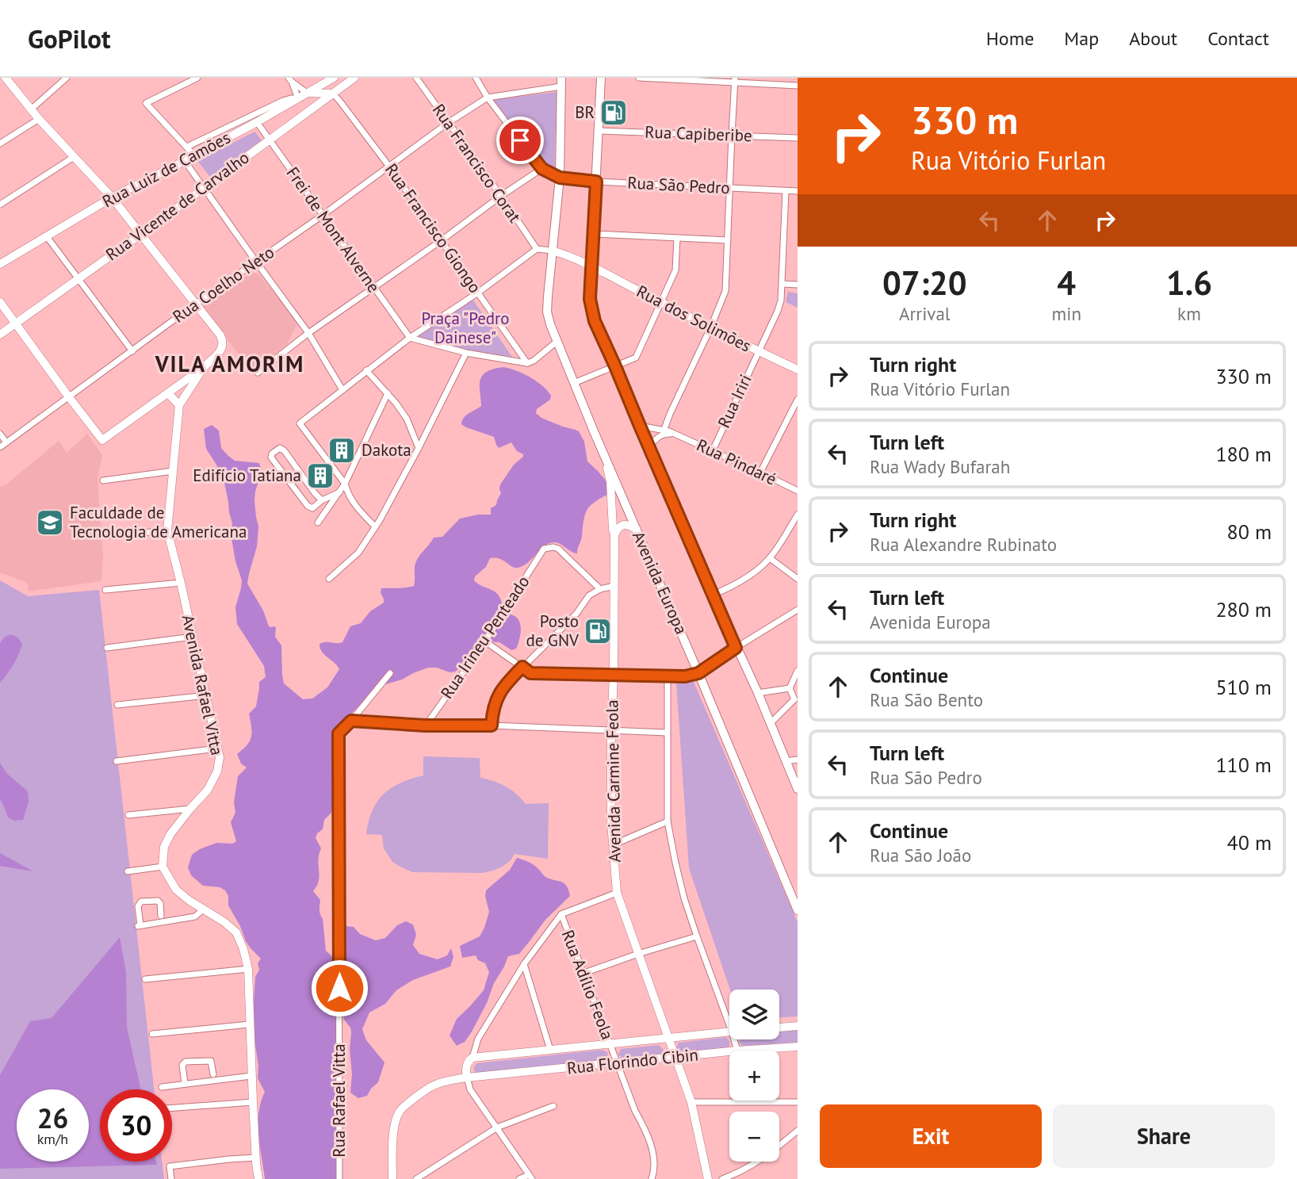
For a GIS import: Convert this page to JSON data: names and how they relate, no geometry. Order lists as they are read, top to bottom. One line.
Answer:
{"streets":{"main road":["Rua Luiz de Camões","Rua Vicente de Carvalho","Rua dos Solimões","Avenida Europa","Avenida Rafael Vitta","Avenida Carmine Feola","Rua Florindo Cibin"],"street":["Rua Capiberibe","Rua Francisco Corat","Rua São Pedro","Rua Francisco Giongo","Frei de Mont Alverne","Rua Coelho Neto","Rua Iriri","Rua Pindaré","Rua Irineu Penteado","Rua Adílio Feola","Rua Rafael Vitta"]},"crossings":[["Rua Francisco Corat","Rua Coelho Neto"],["Rua Luiz de Camões","Frei de Mont Alverne"],["Rua São Pedro","Rua Iriri"],["Rua São Pedro","Avenida Europa"],["Rua Vicente de Carvalho","Rua Francisco Giongo"],["Rua Vicente de Carvalho","Frei de Mont Alverne"],["Rua Francisco Giongo","Rua Coelho Neto"],["Frei de Mont Alverne","Rua Coelho Neto"],["Rua dos Solimões","Rua Iriri"],["Rua dos Solimões","Avenida Europa"],["Rua Iriri","Rua Pindaré"],["Avenida Europa","Avenida Carmine Feola"],["Avenida Carmine Feola","Rua Florindo Cibin"],["Rua Adílio Feola","Rua Florindo Cibin"]],"districts":["VILA AMORIM"],"parks":["Praça \"Pedro Dainese\""],"places":{"fuel station":["BR","Posto de GNV"],"building":["Dakota","Edifício Tatiana"],"school or university":["Faculdade de Tecnologia de Americana"]},"page":{"header":"GoPilot","nav":["Home","Map","About","Contact"],"turn":["330 m","Rua Vitório Furlan"],"eta":["07:20","Arrival","4","min","1.6","km"],"list":[{"name":"Turn right","note":"Rua Vitório Furlan","value":"330 m"},{"name":"Turn left","note":"Rua Wady Bufarah","value":"180 m"},{"name":"Turn right","note":"Rua Alexandre Rubinato","value":"80 m"},{"name":"Turn left","note":"Avenida Europa","value":"280 m"},{"name":"Continue","note":"Rua São Bento","value":"510 m"},{"name":"Turn left","note":"Rua São Pedro","value":"110 m"},{"name":"Continue","note":"Rua São João","value":"40 m"}],"map_buttons":["+","−"],"speed":"26 km/h","limit":"30","buttons":["Exit","Share"]}}
